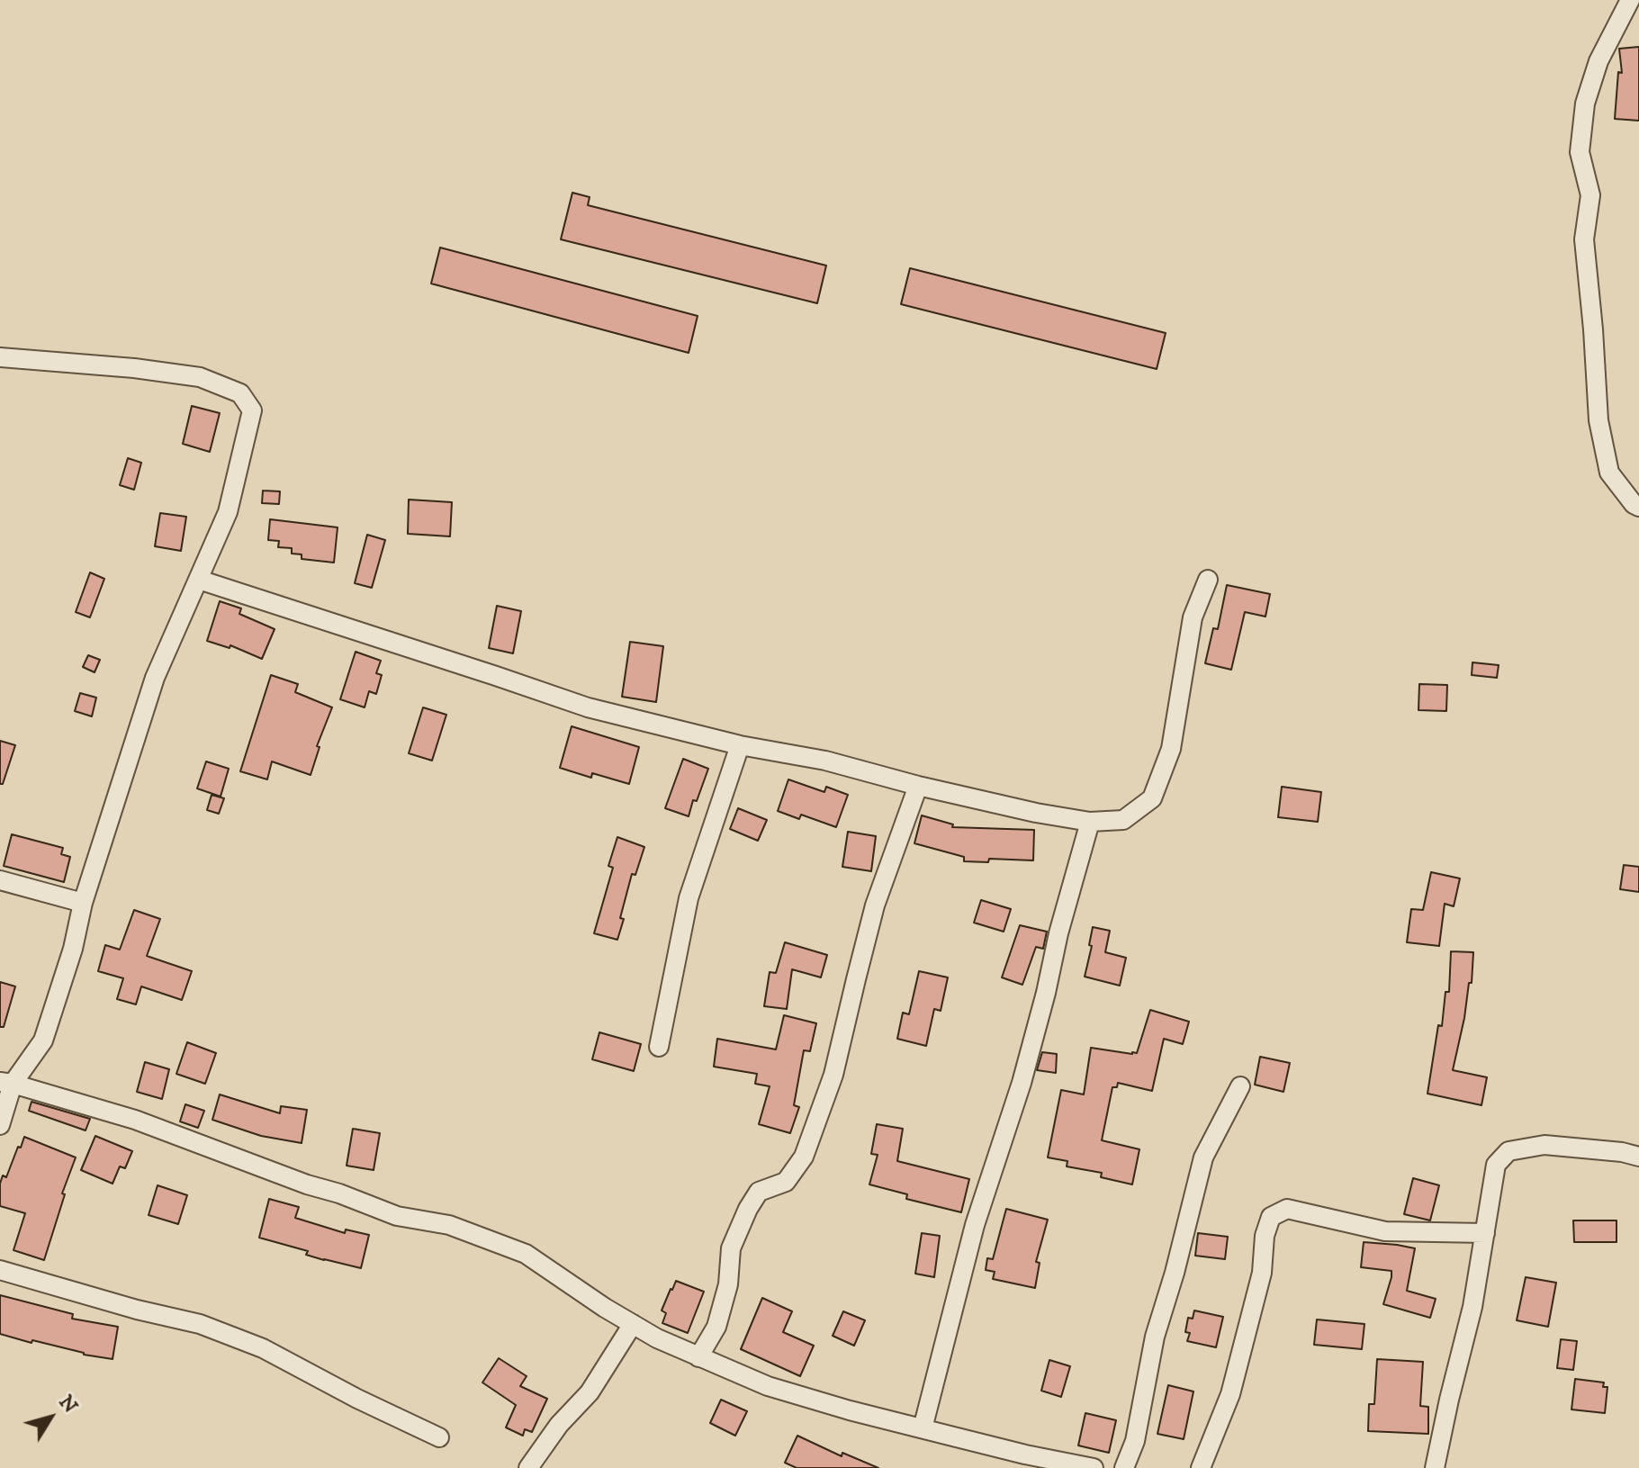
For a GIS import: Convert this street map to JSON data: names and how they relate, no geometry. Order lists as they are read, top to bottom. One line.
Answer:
{"north":"top right"}
